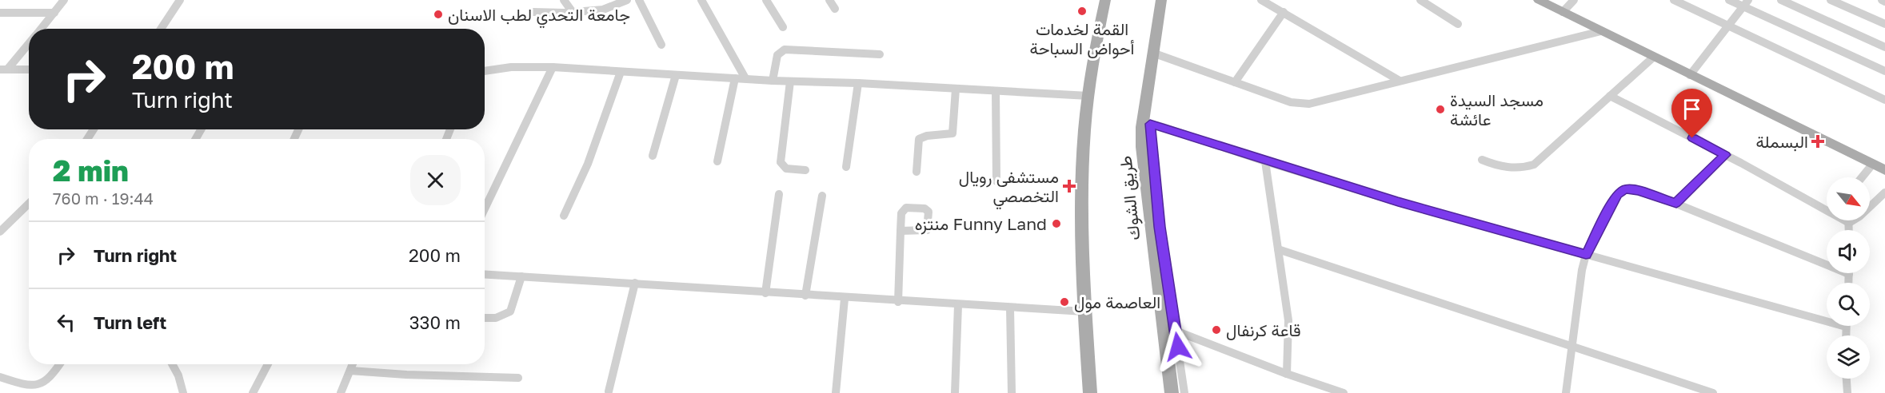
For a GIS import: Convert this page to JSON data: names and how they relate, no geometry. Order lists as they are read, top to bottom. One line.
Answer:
{"streets":{"main road":["طريق الشوك"]},"places":{"other":["القمة لخدمات أحواض السباحة","جامعة التحدي لطب الاسنان","مسجد السيدة عائشة","منتزه Funny Land","العاصمة مول","قاعة كرنفال"],"health":["البسملة","مستشفى رويال التخصصي"]},"north":"bottom right","page":{"turn":["200 m","Turn right"],"heading":["2 min","760 m · 19:44"],"list":[{"name":"Turn right","value":"200 m"},{"name":"Turn left","value":"330 m"}]}}
